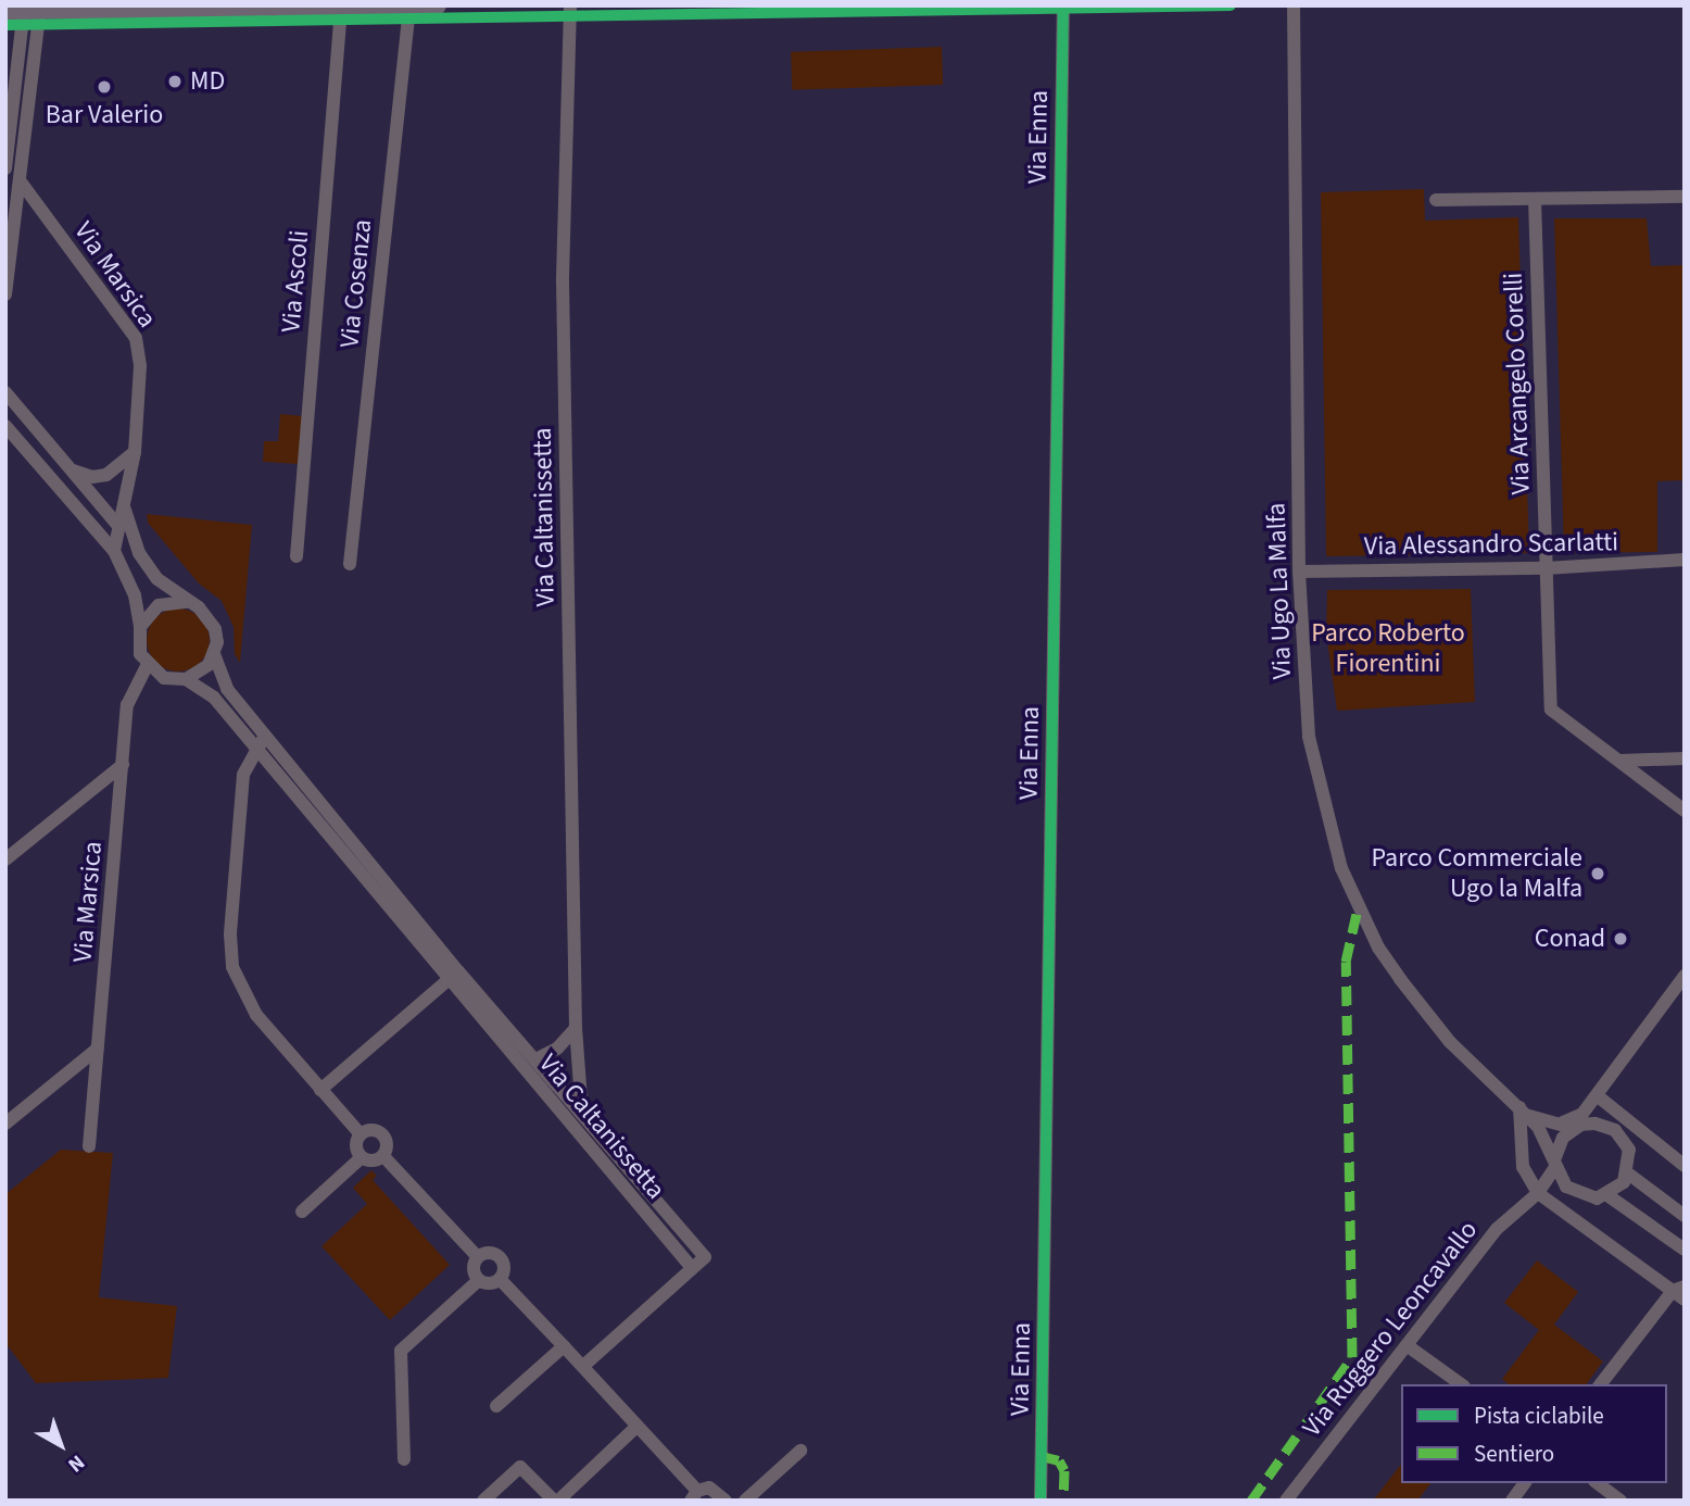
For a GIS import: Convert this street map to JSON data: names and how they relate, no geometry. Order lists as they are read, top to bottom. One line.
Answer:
{"streets":{"street":["Via Enna","Via Marsica","Via Ascoli","Via Cosenza","Via Arcangelo Corelli","Via Caltanissetta","Via Alessandro Scarlatti","Via Ugo La Malfa","Via Ruggero Leoncavallo"]},"crossings":[["Via Marsica","Via Caltanissetta"],["Via Arcangelo Corelli","Via Alessandro Scarlatti"],["Via Alessandro Scarlatti","Via Ugo La Malfa"]],"parks":["Parco Roberto Fiorentini"],"places":["MD","Bar Valerio","Parco Commerciale Ugo la Malfa","Conad"],"legend":["Pista ciclabile","Sentiero"],"north":"bottom right"}
